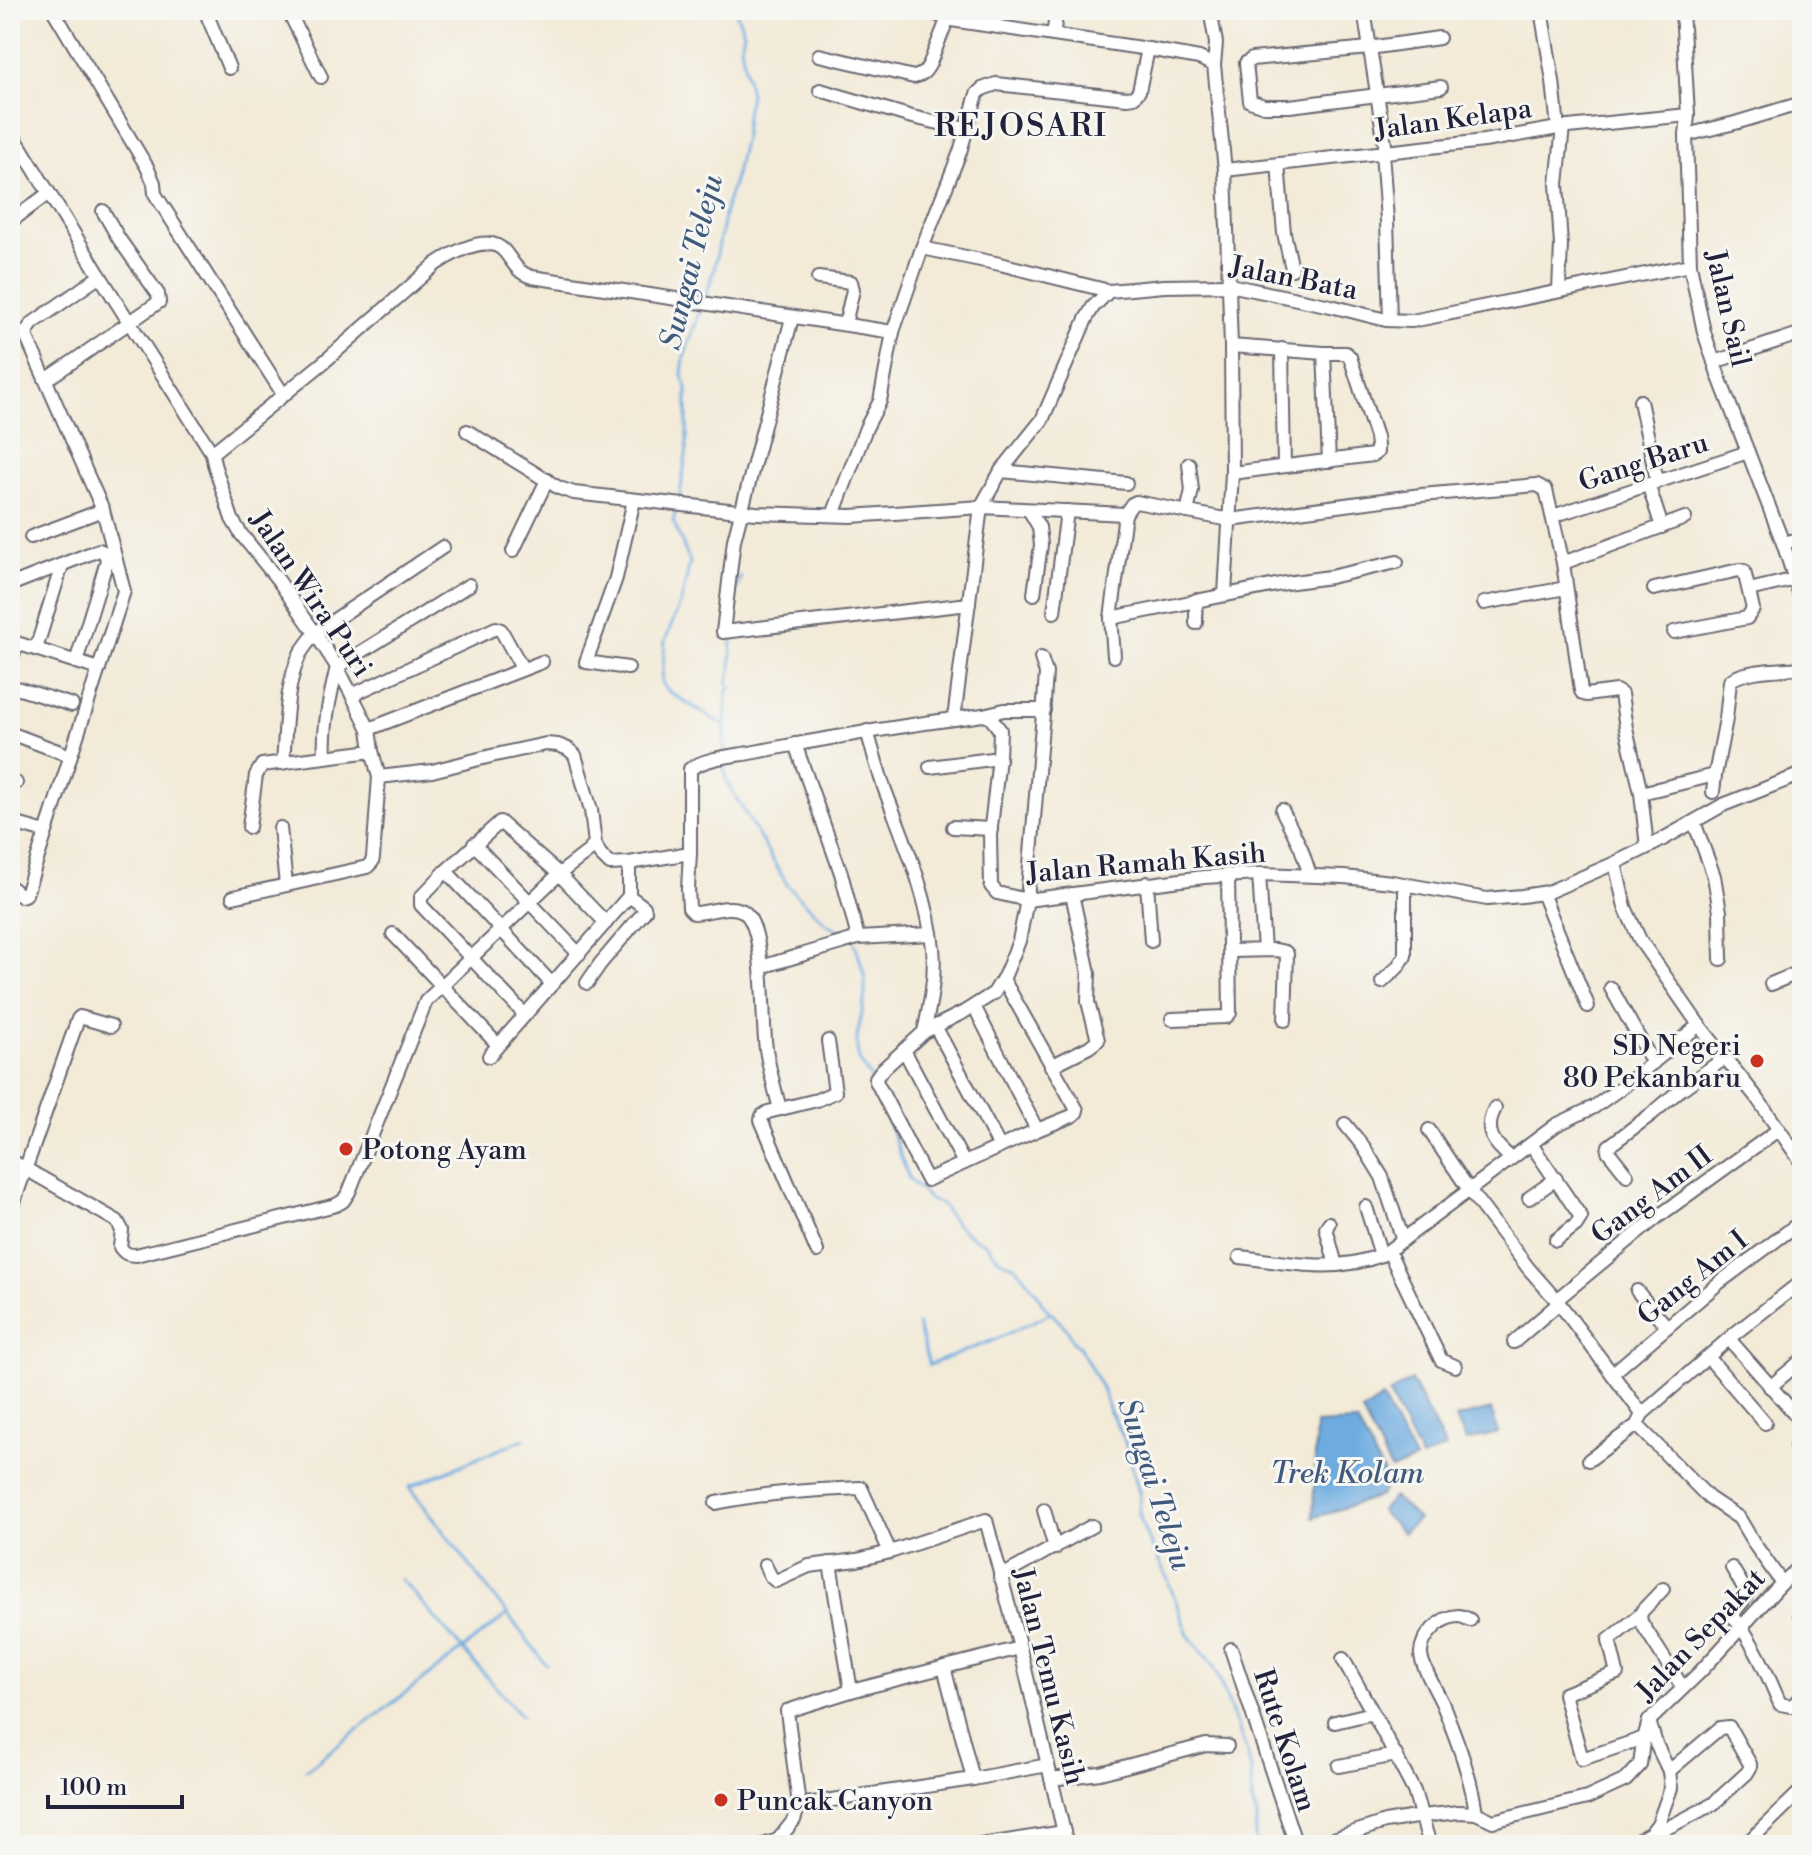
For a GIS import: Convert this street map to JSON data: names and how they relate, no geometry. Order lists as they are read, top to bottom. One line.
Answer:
{"streets":{"street":["Jalan Kelapa","Jalan Bata","Jalan Sail","Gang Baru","Jalan Wira Puri","Jalan Ramah Kasih","Gang Am II","Gang Am I","Jalan Sepakat","Jalan Temu Kasih","Rute Kolam"]},"crossings":[["Jalan Kelapa","Jalan Sail"],["Jalan Bata","Jalan Sail"],["Jalan Sail","Gang Baru"]],"districts":["REJOSARI"],"water":["Sungai Teleju","Trek Kolam"],"places":["SD Negeri 80 Pekanbaru","Potong Ayam","Puncak Canyon"],"scale_bar":"100 m"}
